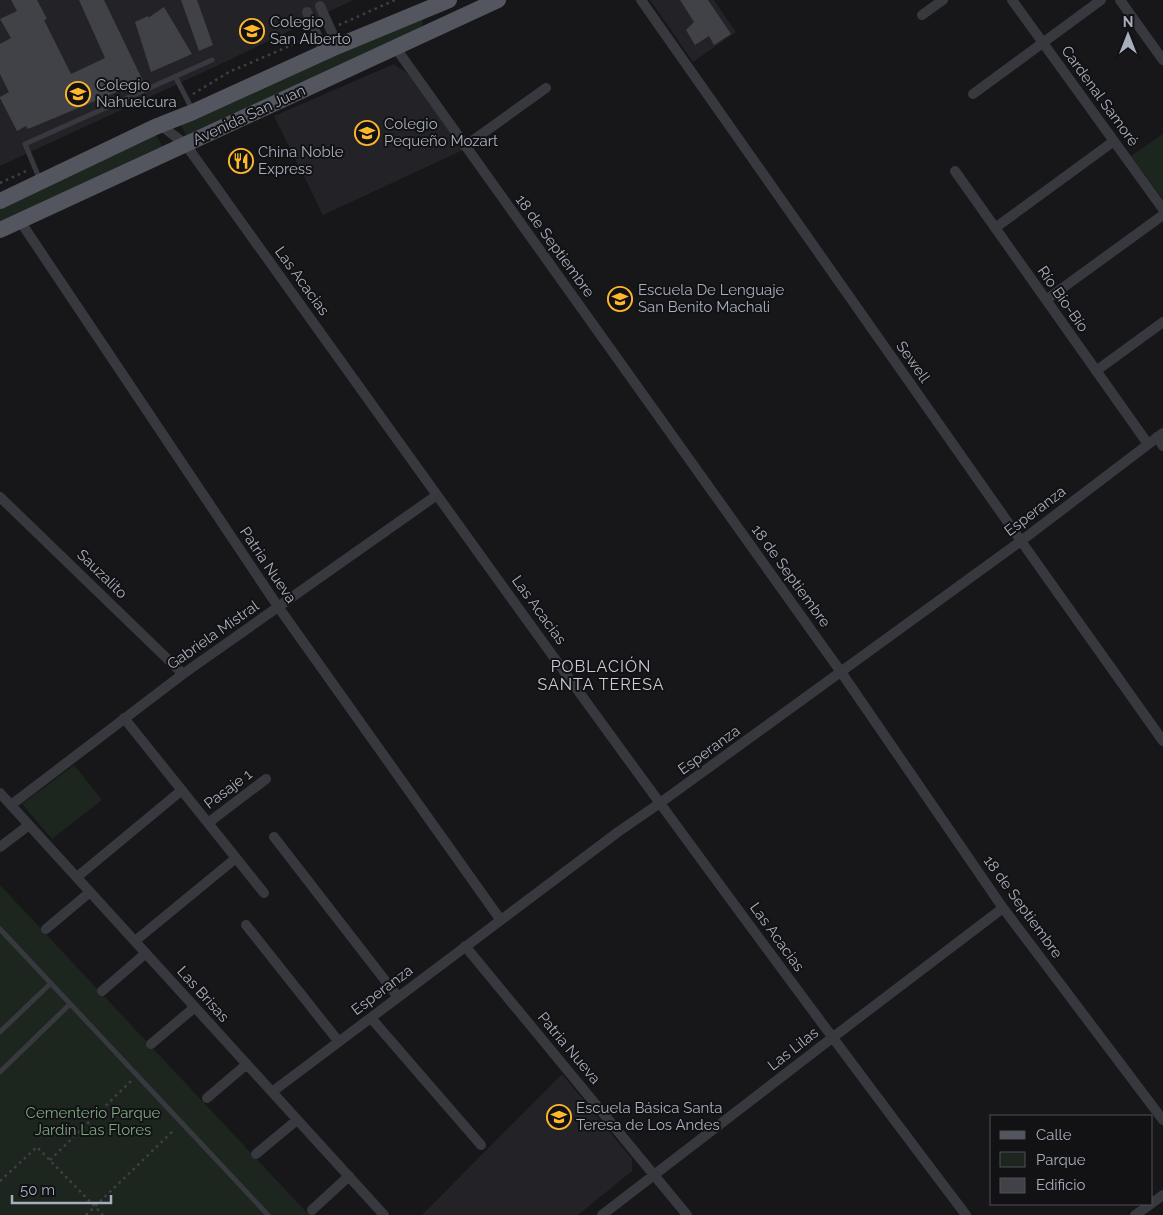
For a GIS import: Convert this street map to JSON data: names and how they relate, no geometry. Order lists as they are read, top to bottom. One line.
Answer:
{"streets":{"main road":["Avenida San Juan"],"street":["Cardenal Samoré","18 de Septiembre","Las Acacias","Río Bío-Bío","Sewell","Esperanza","Patria Nueva","Sauzalito","Gabriela Mistral","Pasaje 1","Las Brisas","Las Lilas"]},"crossings":[["Avenida San Juan","18 de Septiembre"],["Avenida San Juan","Las Acacias"],["Avenida San Juan","Patria Nueva"],["18 de Septiembre","Esperanza"],["18 de Septiembre","Las Lilas"],["Las Acacias","Esperanza"],["Las Acacias","Gabriela Mistral"],["Las Acacias","Las Lilas"],["Río Bío-Bío","Esperanza"],["Sewell","Esperanza"],["Esperanza","Patria Nueva"],["Esperanza","Las Brisas"],["Patria Nueva","Gabriela Mistral"],["Patria Nueva","Las Lilas"],["Sauzalito","Gabriela Mistral"],["Gabriela Mistral","Las Brisas"]],"districts":["POBLACIÓN SANTA TERESA"],"parks":["Cementerio Parque Jardín Las Flores"],"places":{"school or university":["Colegio San Alberto","Colegio Nahuelcura","Colegio Pequeño Mozart","Escuela De Lenguaje San Benito Machali","Escuela Básica Santa Teresa de Los Andes"],"restaurant":["China Noble Express"]},"legend":["Calle","Parque","Edificio"],"scale_bar":"50 m","north":"top"}
